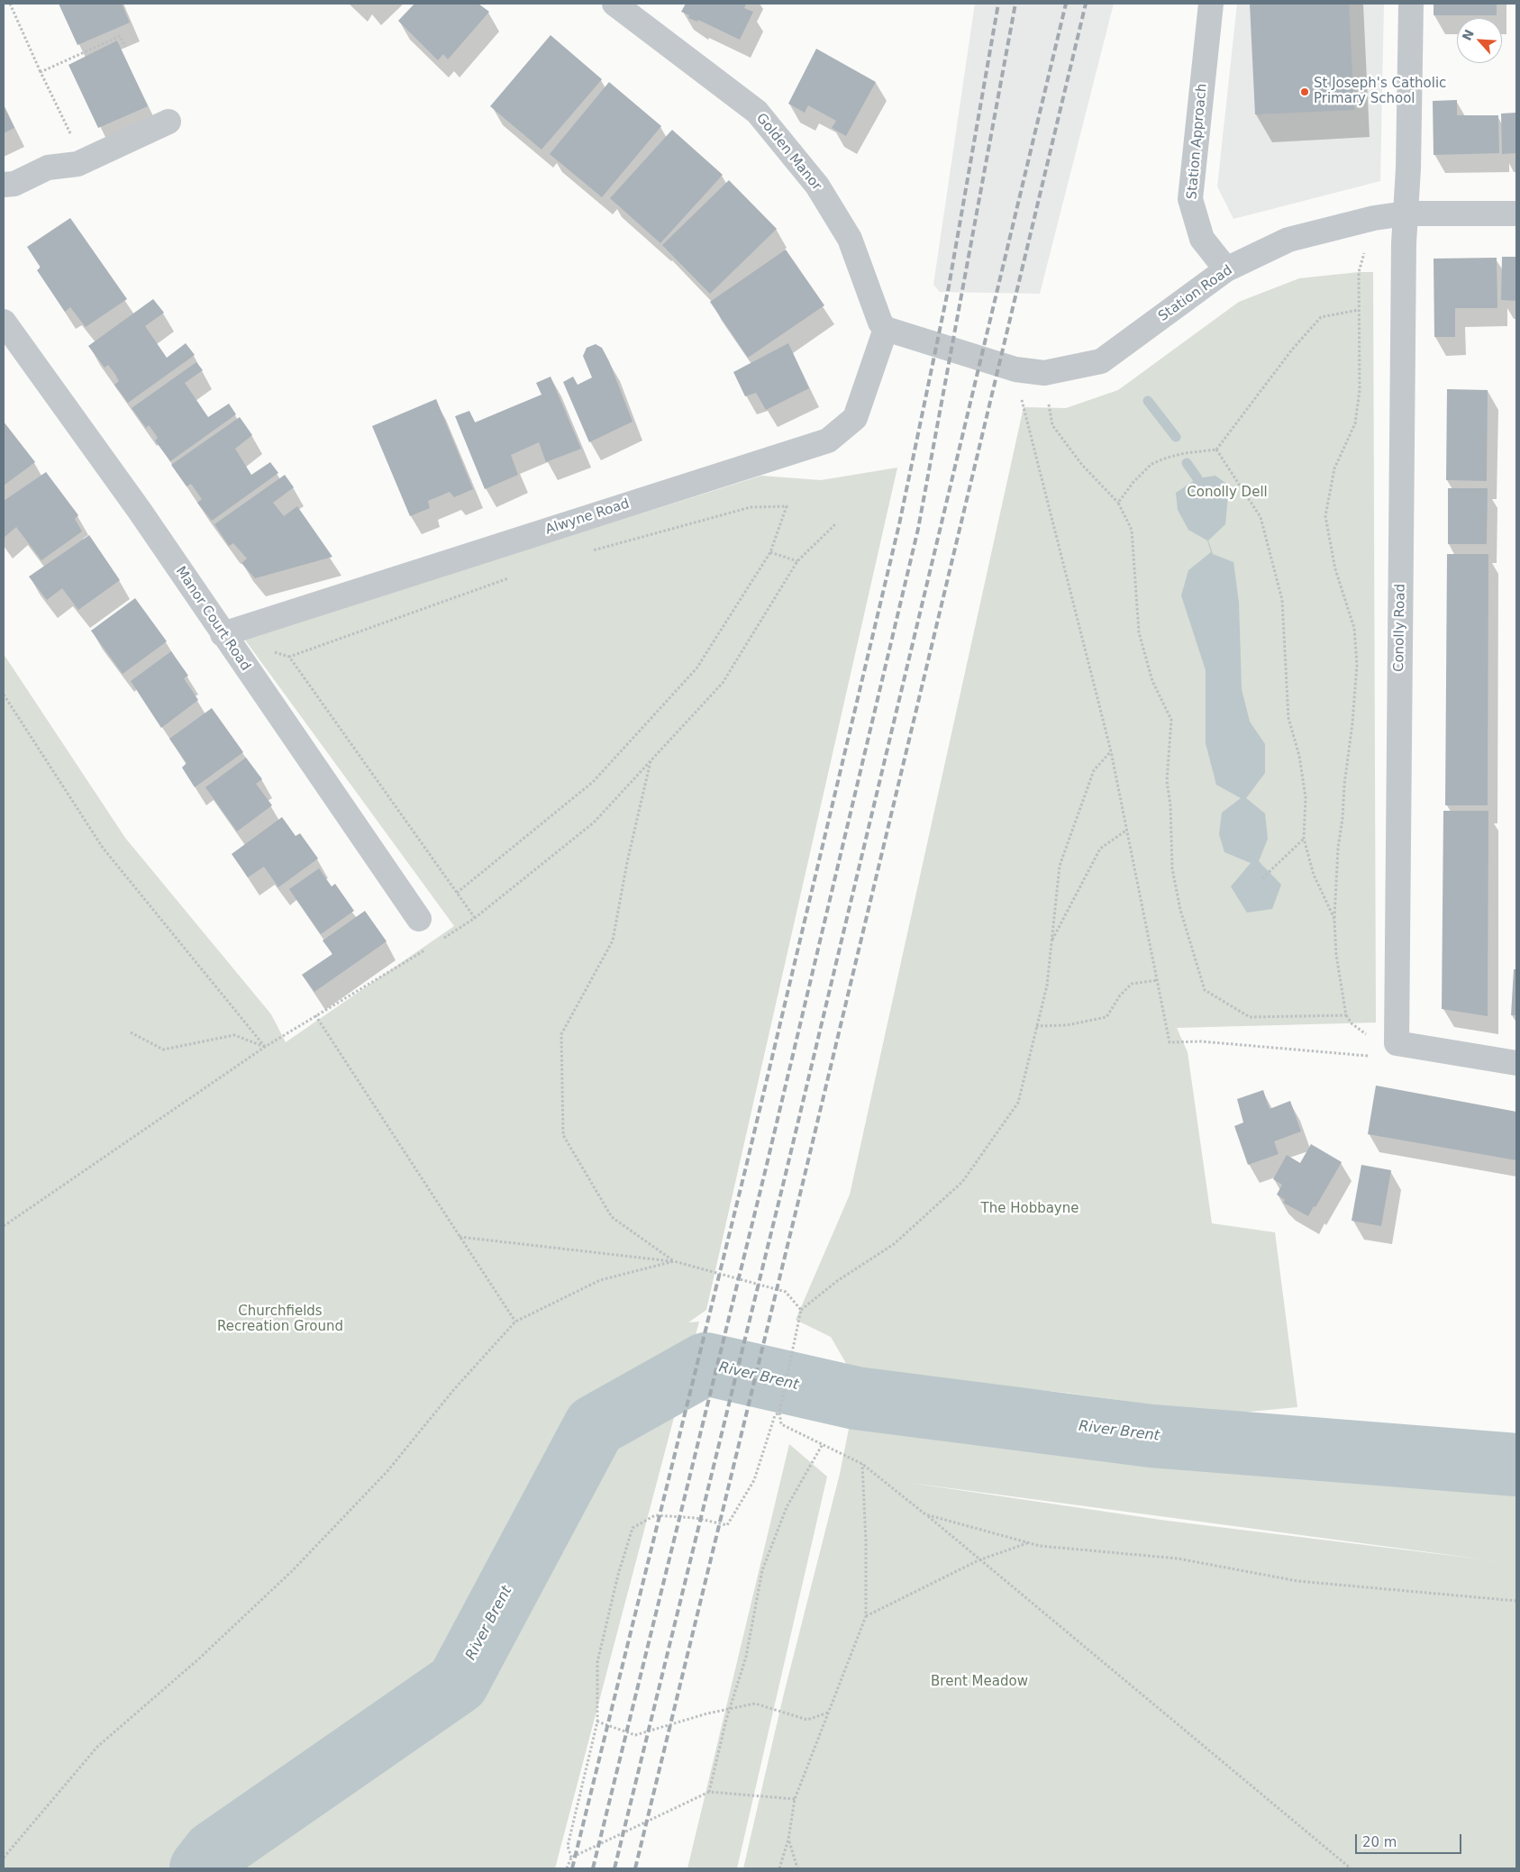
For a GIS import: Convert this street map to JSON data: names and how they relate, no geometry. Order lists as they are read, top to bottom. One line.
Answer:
{"streets":{"street":["Station Approach","Golden Manor","Station Road","Alwyne Road","Manor Court Road","Conolly Road"]},"crossings":[["Station Approach","Station Road"],["Golden Manor","Station Road"],["Golden Manor","Alwyne Road"],["Station Road","Alwyne Road"],["Station Road","Conolly Road"],["Alwyne Road","Manor Court Road"]],"water":["River Brent"],"parks":["Conolly Dell","The Hobbayne","Churchfields Recreation Ground","Brent Meadow"],"places":["St Joseph's Catholic Primary School"],"scale_bar":"20 m","north":"top left"}
